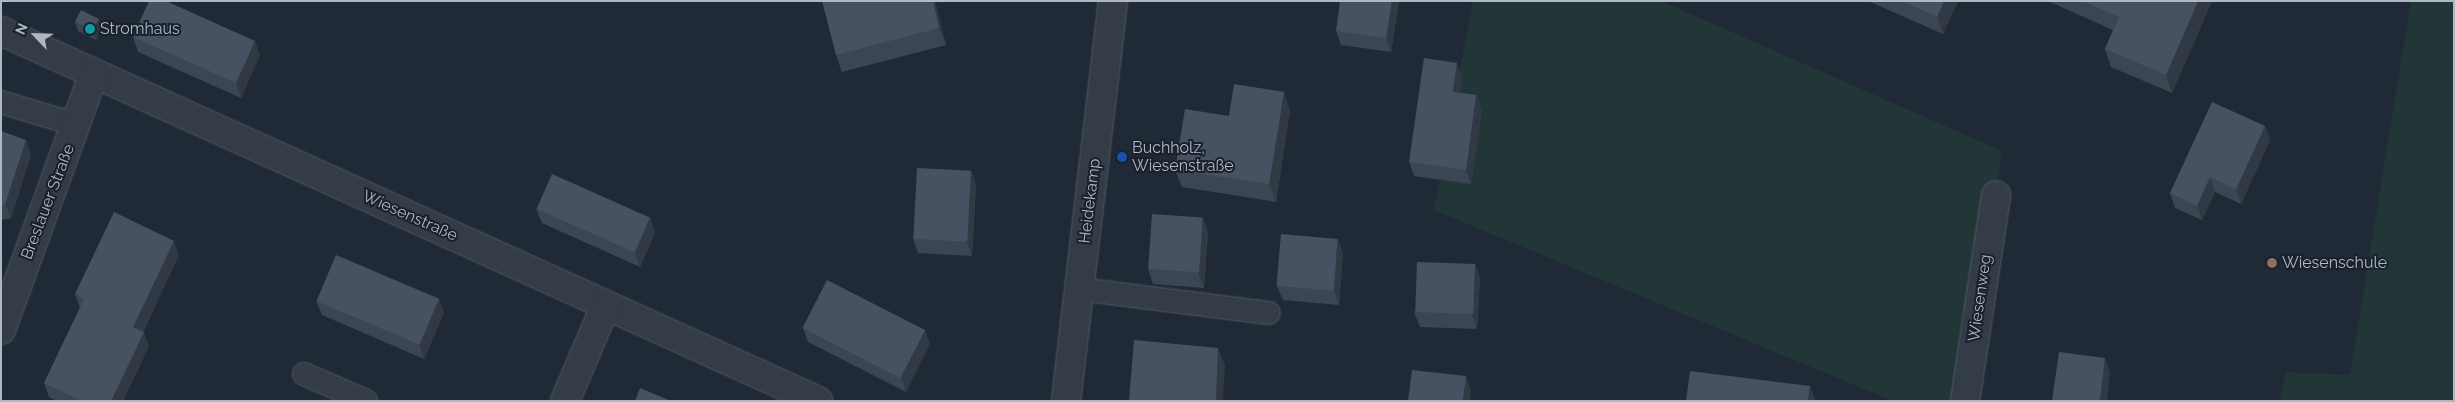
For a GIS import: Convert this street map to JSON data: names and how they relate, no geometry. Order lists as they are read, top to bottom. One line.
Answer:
{"streets":{"street":["Heidekamp","Breslauer Straße","Wiesenstraße","Wiesenweg"]},"crossings":[["Breslauer Straße","Wiesenstraße"]],"places":["Stromhaus","Buchholz, Wiesenstraße","Wiesenschule"],"north":"top left"}
